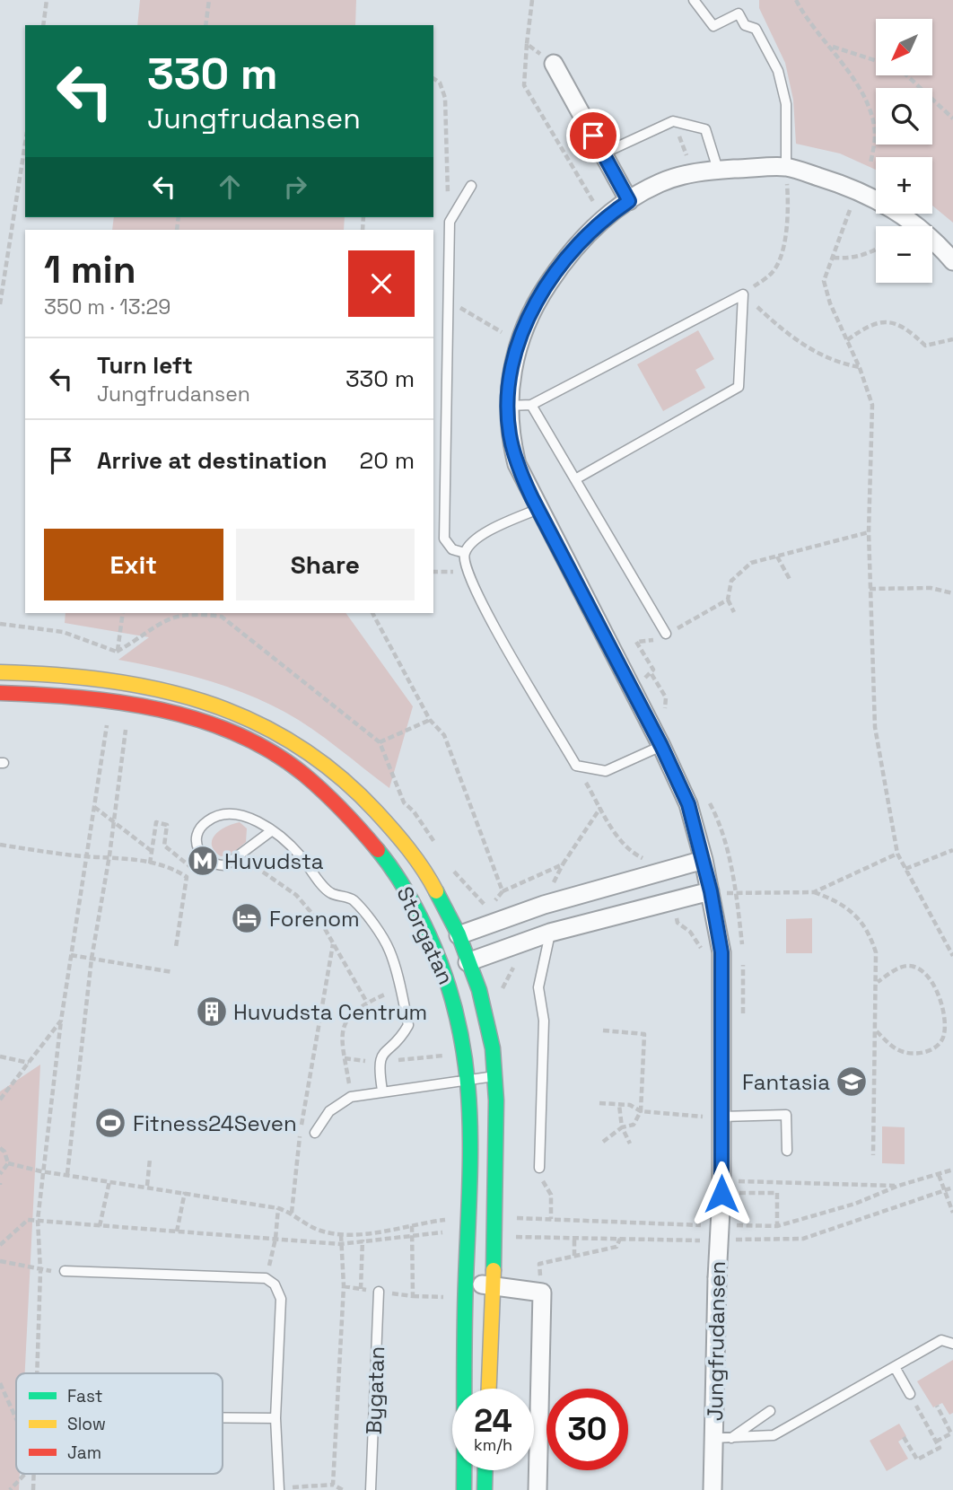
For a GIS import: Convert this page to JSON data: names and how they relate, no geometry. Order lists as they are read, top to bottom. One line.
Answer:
{"streets":{"street":["Storgatan","Jungfrudansen"],"lane":["Bygatan"]},"places":{"metro station":["Huvudsta"],"hotel":["Forenom"],"building":["Huvudsta Centrum"],"school or university":["Fantasia"],"sports":["Fitness24Seven"]},"legend":["Fast","Slow","Jam"],"north":"bottom left","page":{"map_buttons":["+","−"],"turn":["330 m","Jungfrudansen"],"heading":["1 min","350 m · 13:29"],"list":[{"name":"Turn left","note":"Jungfrudansen","value":"330 m"},{"name":"Arrive at destination","value":"20 m"}],"buttons":["Exit","Share"],"speed":"24 km/h","limit":"30"}}
